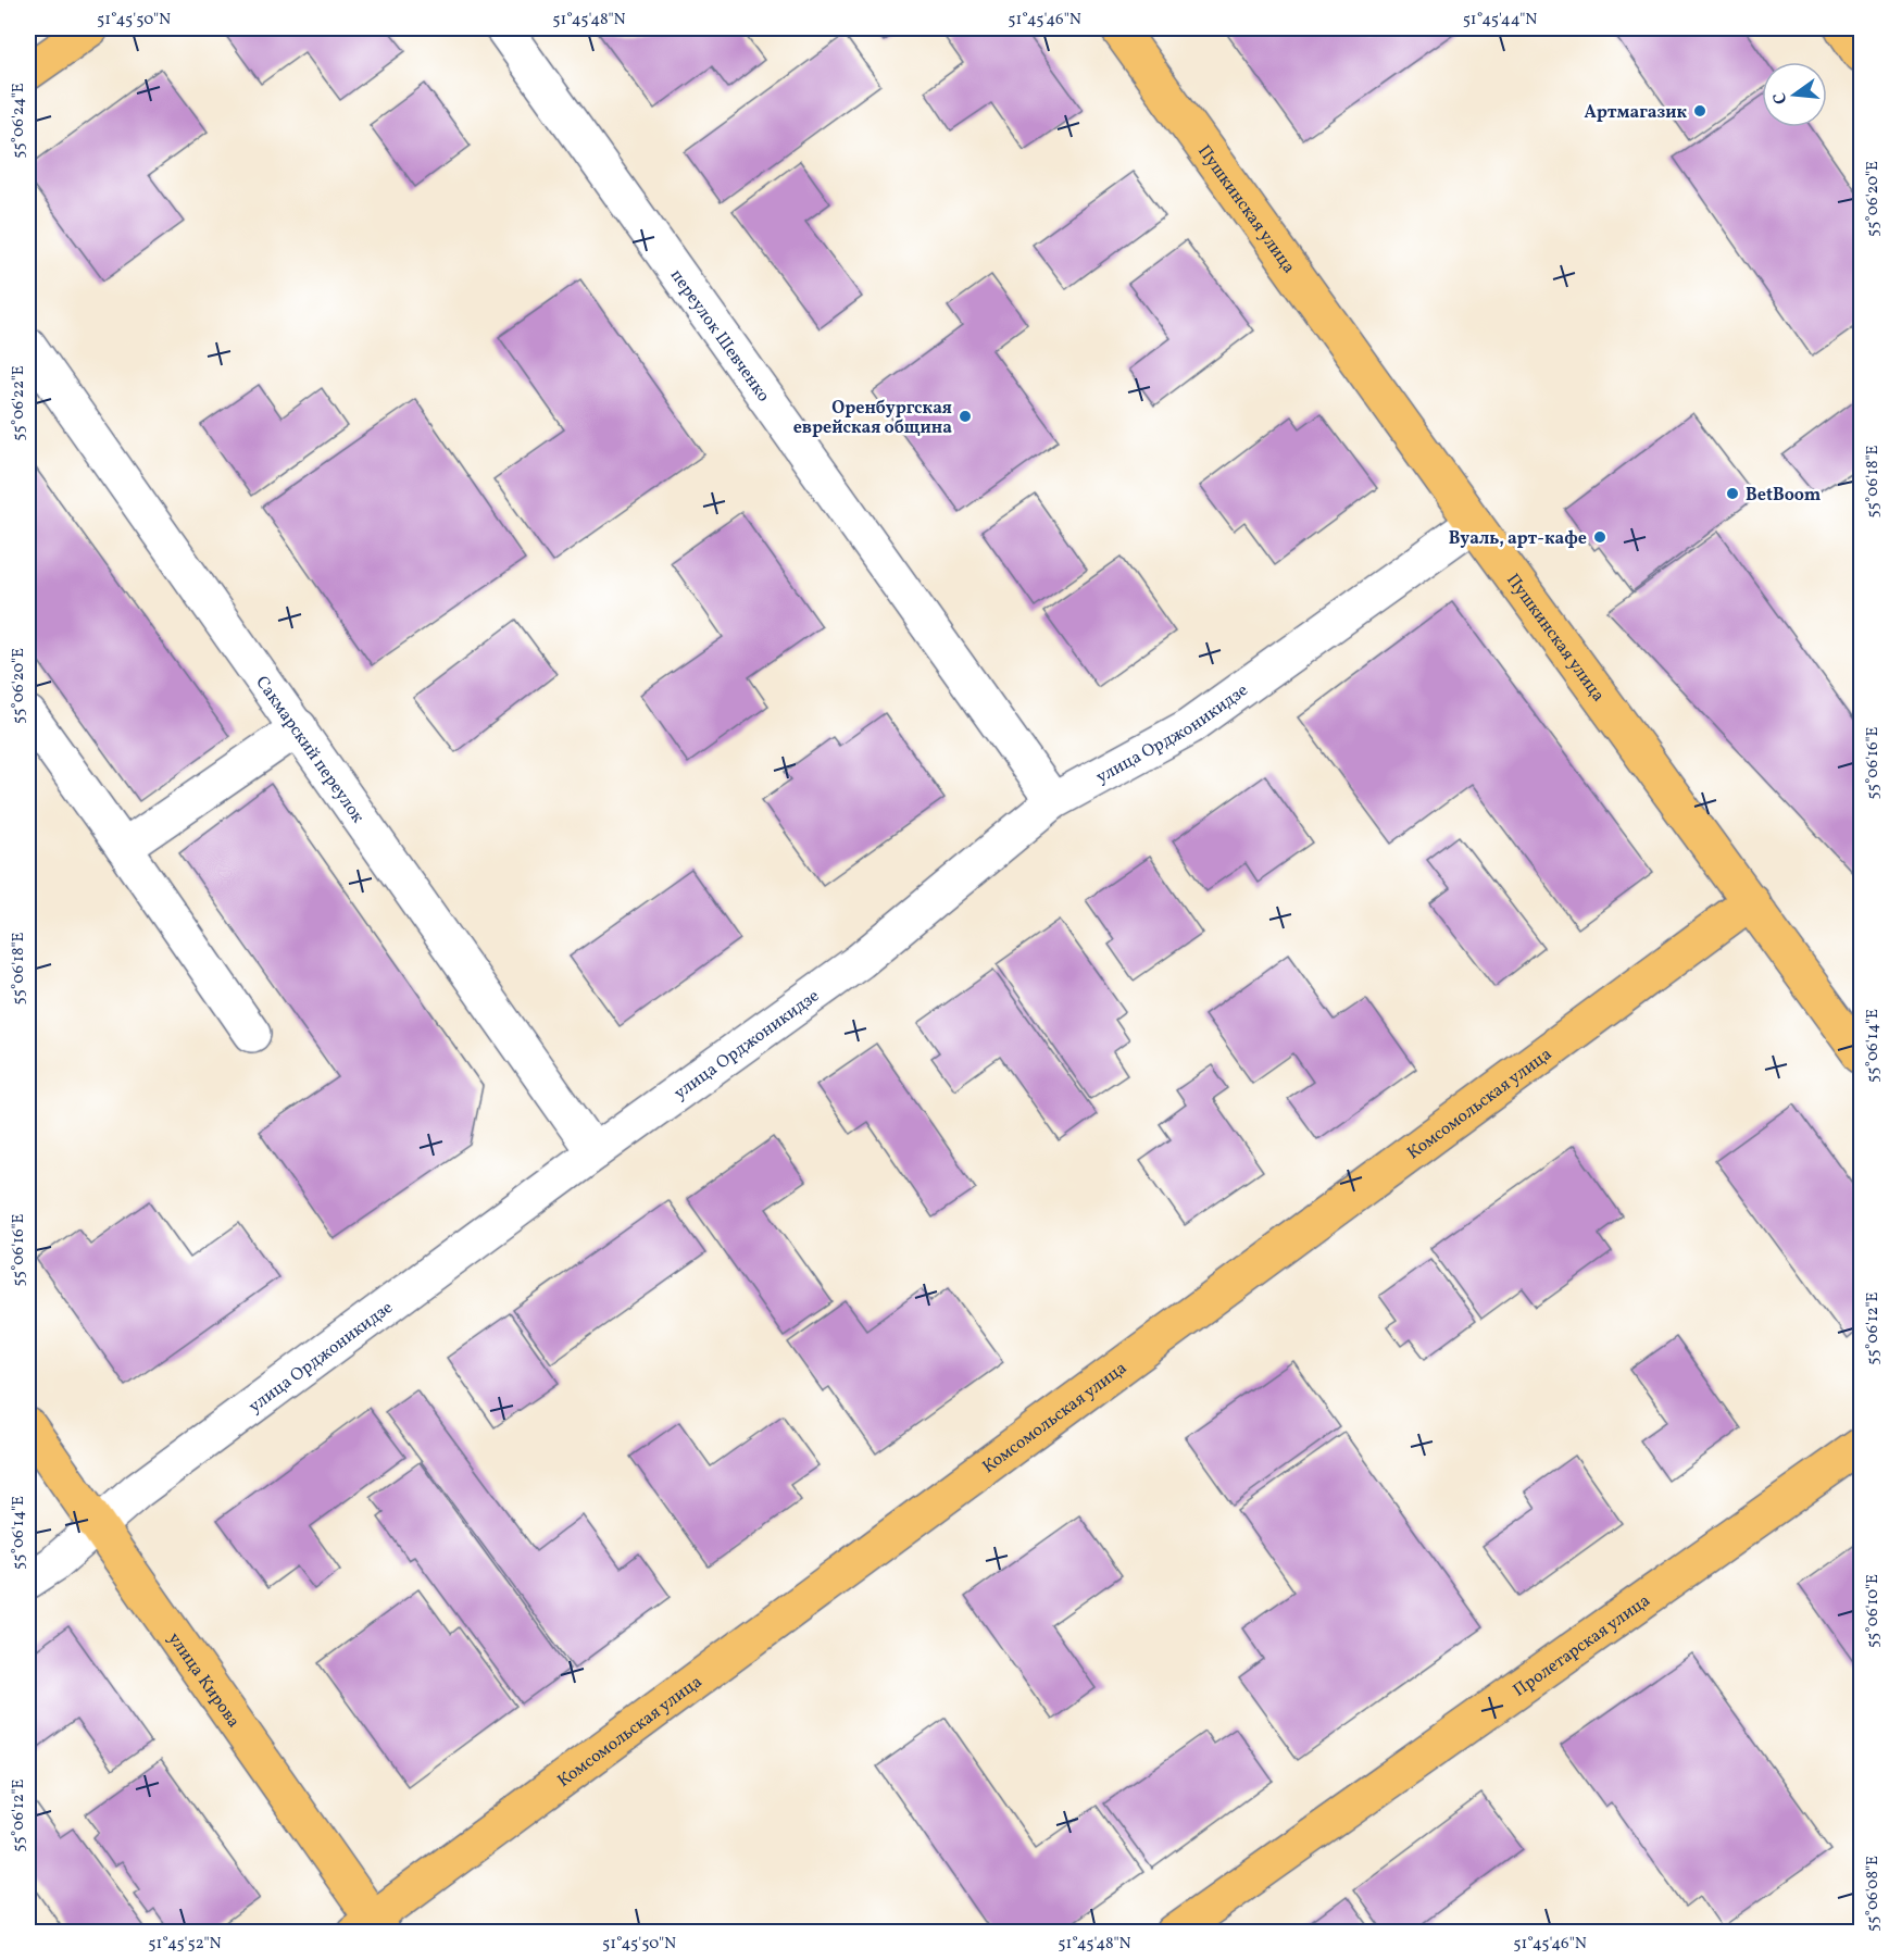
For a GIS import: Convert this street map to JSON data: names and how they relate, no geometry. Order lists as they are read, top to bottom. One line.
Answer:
{"streets":{"main road":["Пушкинская улица","Комсомольская улица","Пролетарская улица","улица Кирова"],"street":["переулок Шевченко","улица Орджоникидзе","Сакмарский переулок"]},"crossings":[["Пушкинская улица","улица Орджоникидзе"],["Пушкинская улица","Комсомольская улица"],["переулок Шевченко","улица Орджоникидзе"],["улица Орджоникидзе","Сакмарский переулок"],["улица Орджоникидзе","улица Кирова"],["Комсомольская улица","улица Кирова"]],"places":["Артмагазик","Оренбургская еврейская община","BetBoom","Вуаль, арт-кафе"],"north":"left","coordinates":["51°45'50\"N","51°45'48\"N","51°45'46\"N","51°45'44\"N","55°06'24\"E","55°06'20\"E","55°06'22\"E","55°06'18\"E","55°06'16\"E","55°06'14\"E","55°06'12\"E","55°06'10\"E","55°06'08\"E","51°45'52\"N"]}
